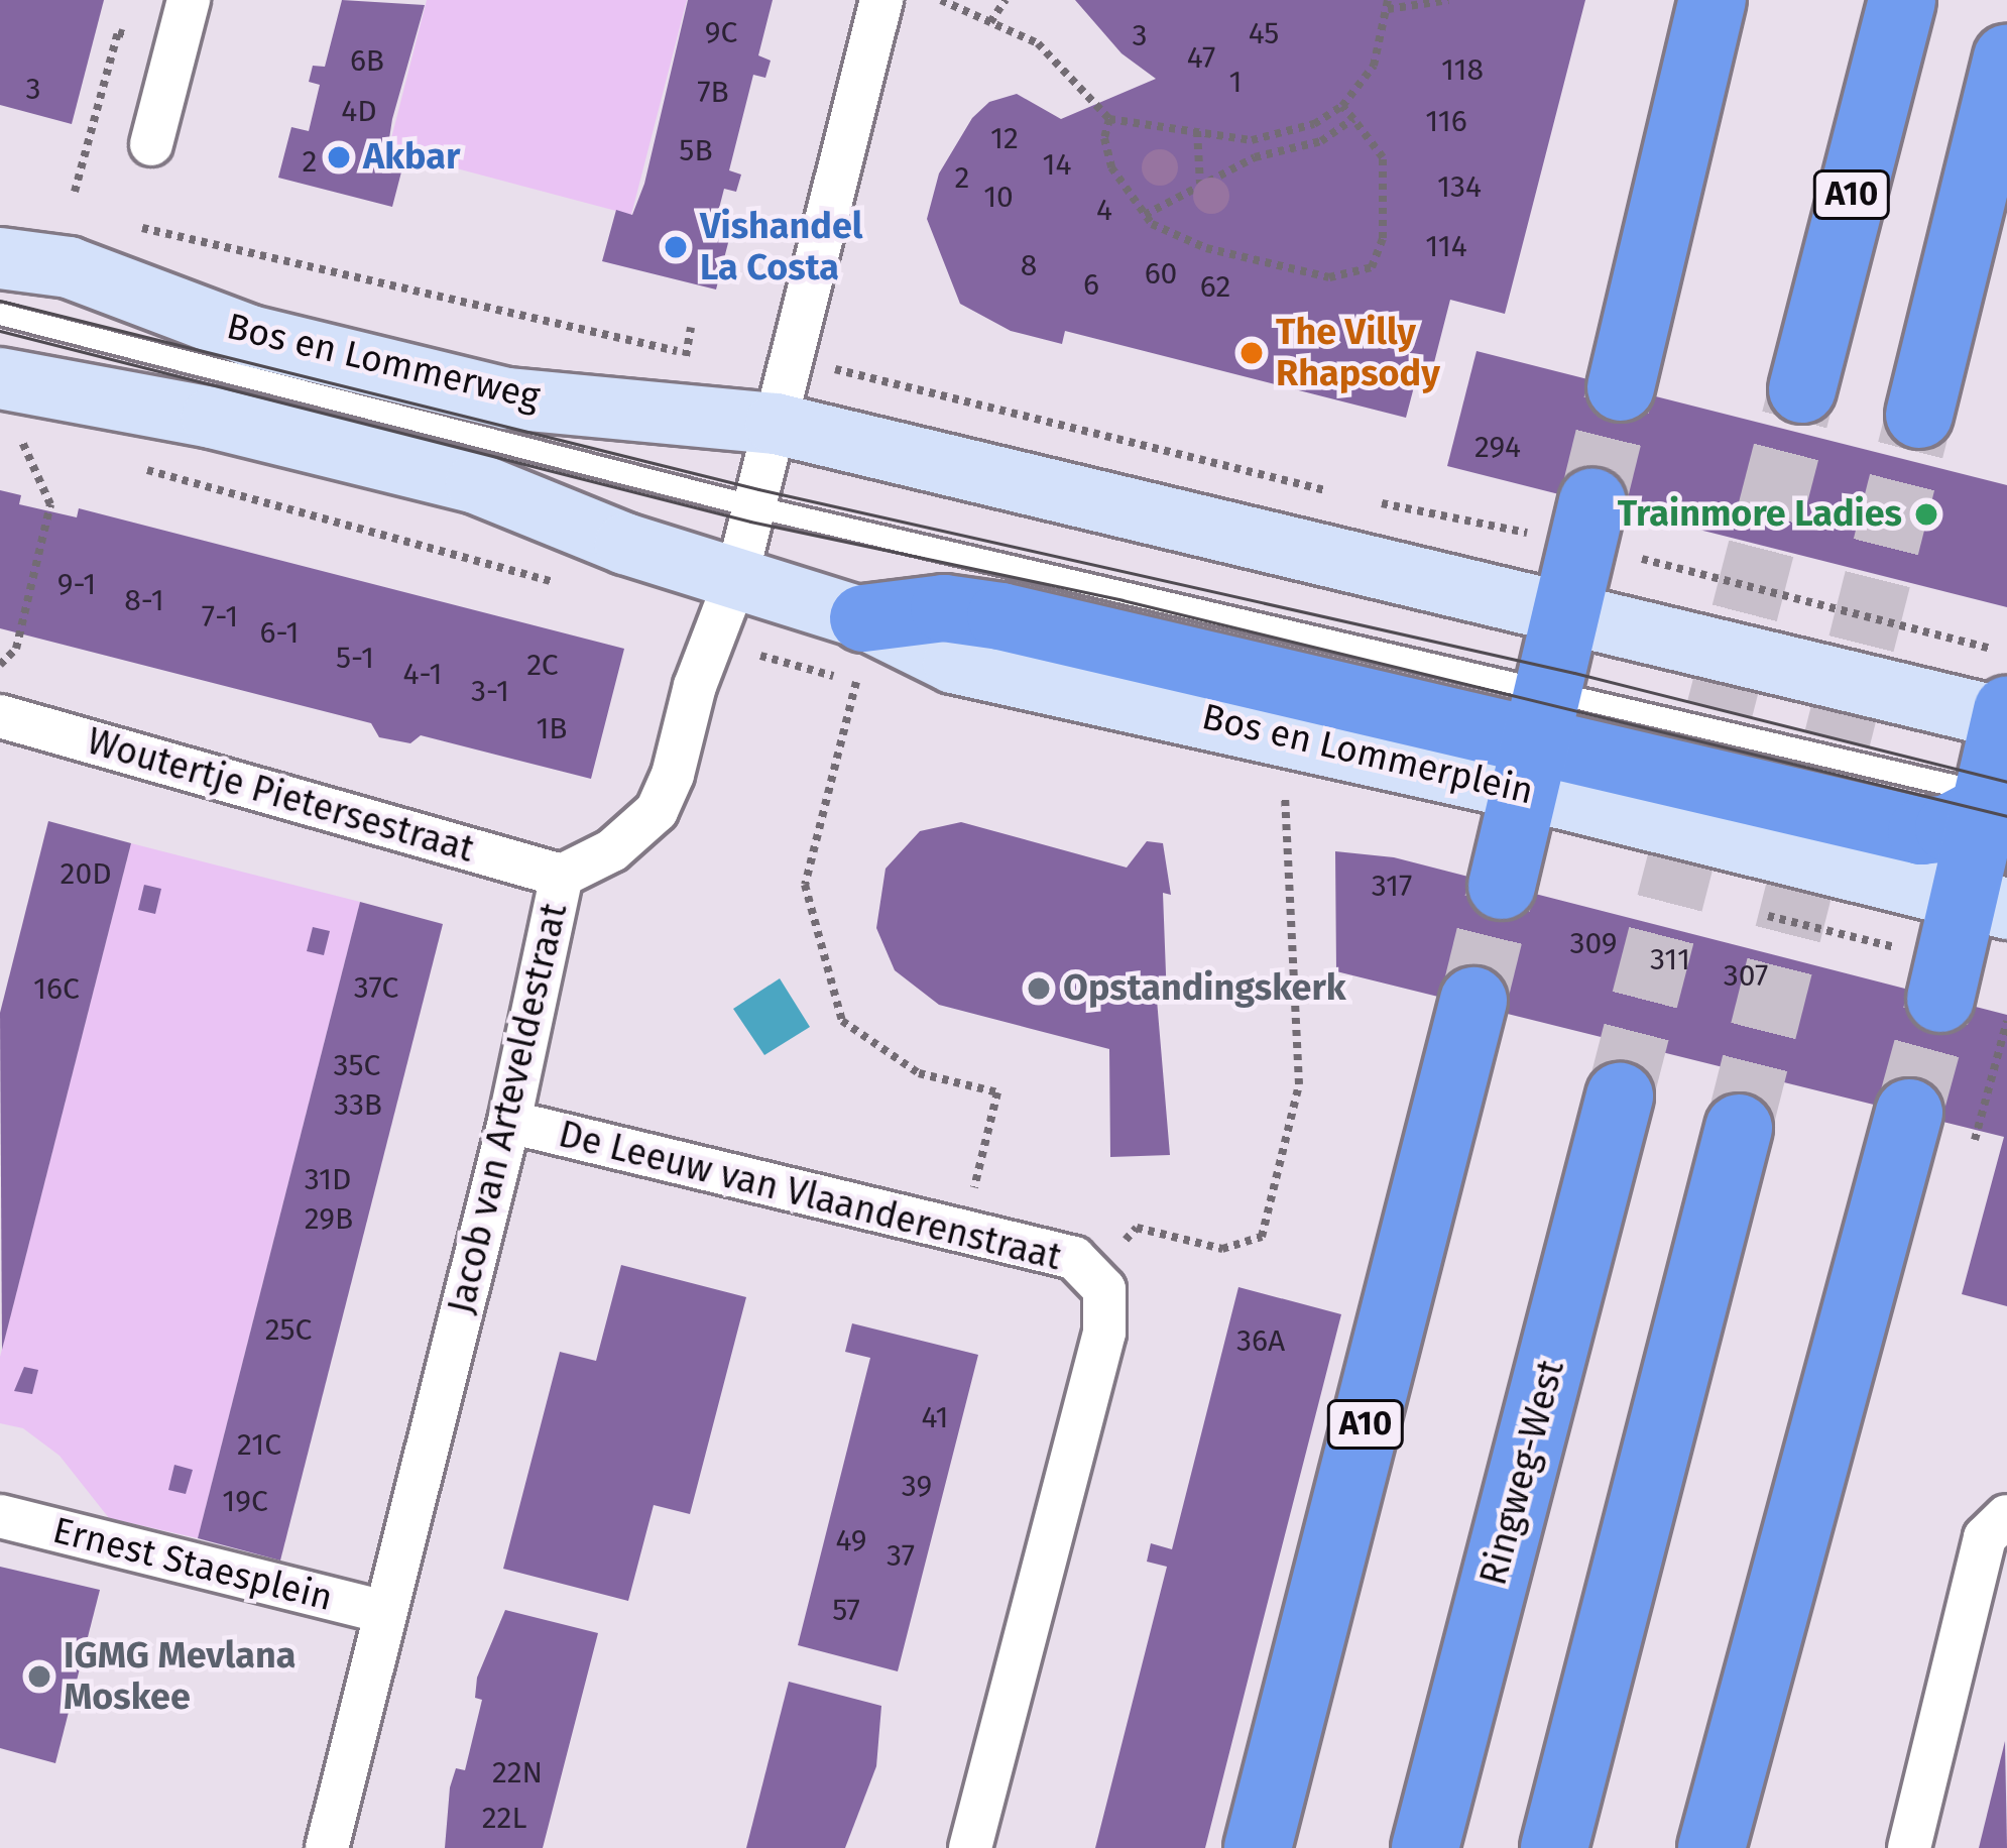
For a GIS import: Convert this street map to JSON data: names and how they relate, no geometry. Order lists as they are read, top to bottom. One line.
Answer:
{"streets":{"highway":["A10","Ringweg-West"],"main road":["Bos en Lommerweg","Bos en Lommerplein"],"street":["Woutertje Pietersestraat","Jacob van Arteveldestraat","De Leeuw van Vlaanderenstraat","Ernest Staesplein"]},"crossings":[["Bos en Lommerweg","Bos en Lommerplein"],["Bos en Lommerweg","Jacob van Arteveldestraat"],["Bos en Lommerplein","Jacob van Arteveldestraat"],["Woutertje Pietersestraat","Jacob van Arteveldestraat"],["Jacob van Arteveldestraat","De Leeuw van Vlaanderenstraat"],["Jacob van Arteveldestraat","Ernest Staesplein"]],"places":["Akbar","Vishandel La Costa","The Villy Rhapsody","Trainmore Ladies","Opstandingskerk","IGMG Mevlana Moskee"],"house_numbers":["9C","45","3","47","6B","118","1","3","7B","4D","116","12","5B","2","14","2","134","10","4","114","8","60","6","62","294","9-1","8-1","7-1","6-1","5-1","2C","4-1","3-1","1B","20D","317","309","311","307","37C","16C","35C","33B","31D","29B","25C","36A","41","21C","39","19C","49","37","57","22N","22L"]}
